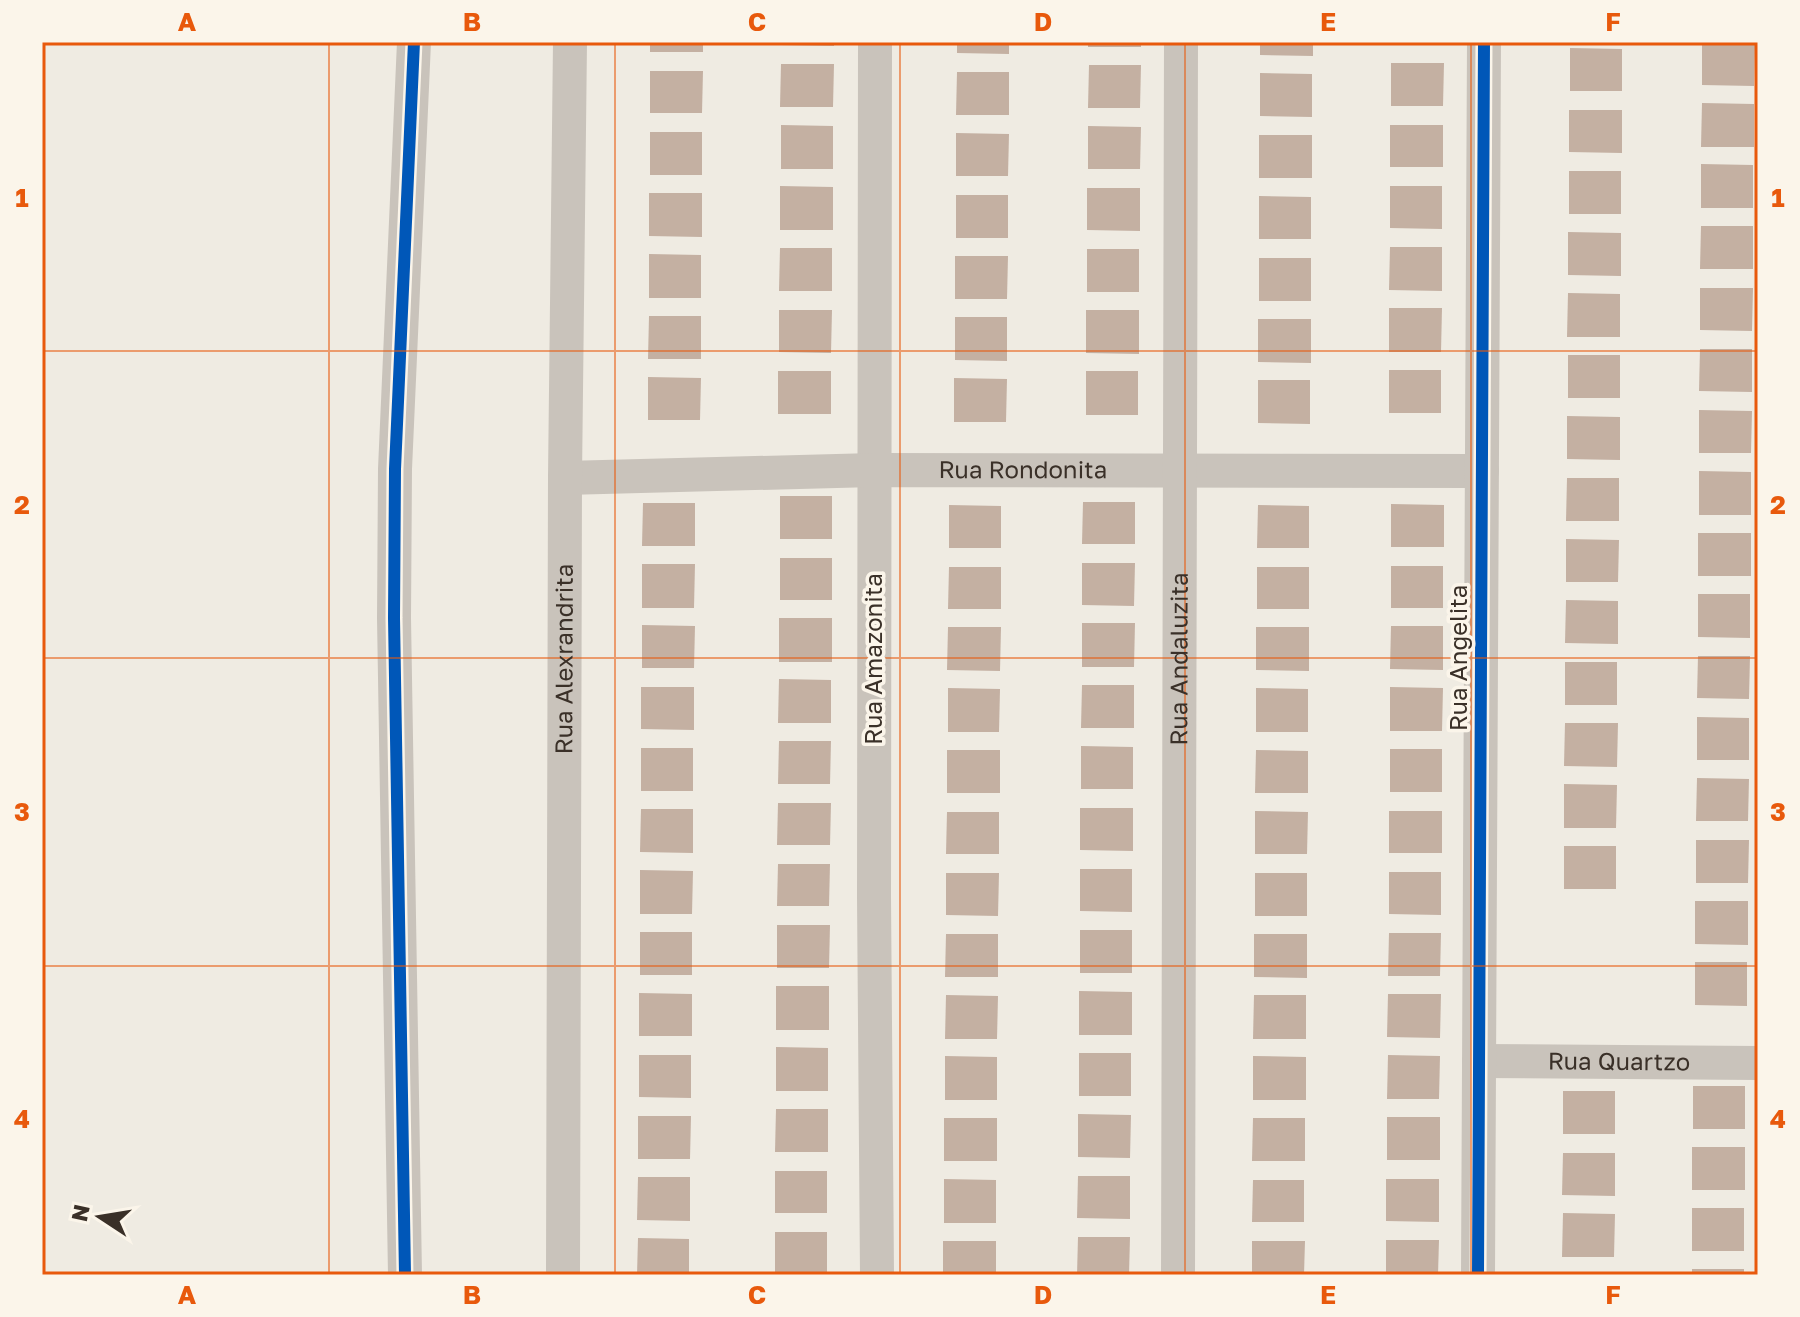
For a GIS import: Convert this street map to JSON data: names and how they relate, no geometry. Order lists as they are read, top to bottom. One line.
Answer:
{"streets":{"street":["Rua Rondonita","Rua Alexrandrita","Rua Andaluzita","Rua Angelita","Rua Amazonita","Rua Quartzo"]},"crossings":[["Rua Rondonita","Rua Alexrandrita"],["Rua Rondonita","Rua Andaluzita"],["Rua Rondonita","Rua Angelita"],["Rua Rondonita","Rua Amazonita"],["Rua Angelita","Rua Quartzo"]],"north":"left","grid":{"columns":["A","B","C","D","E","F"],"rows":["1","2","3","4"]}}
